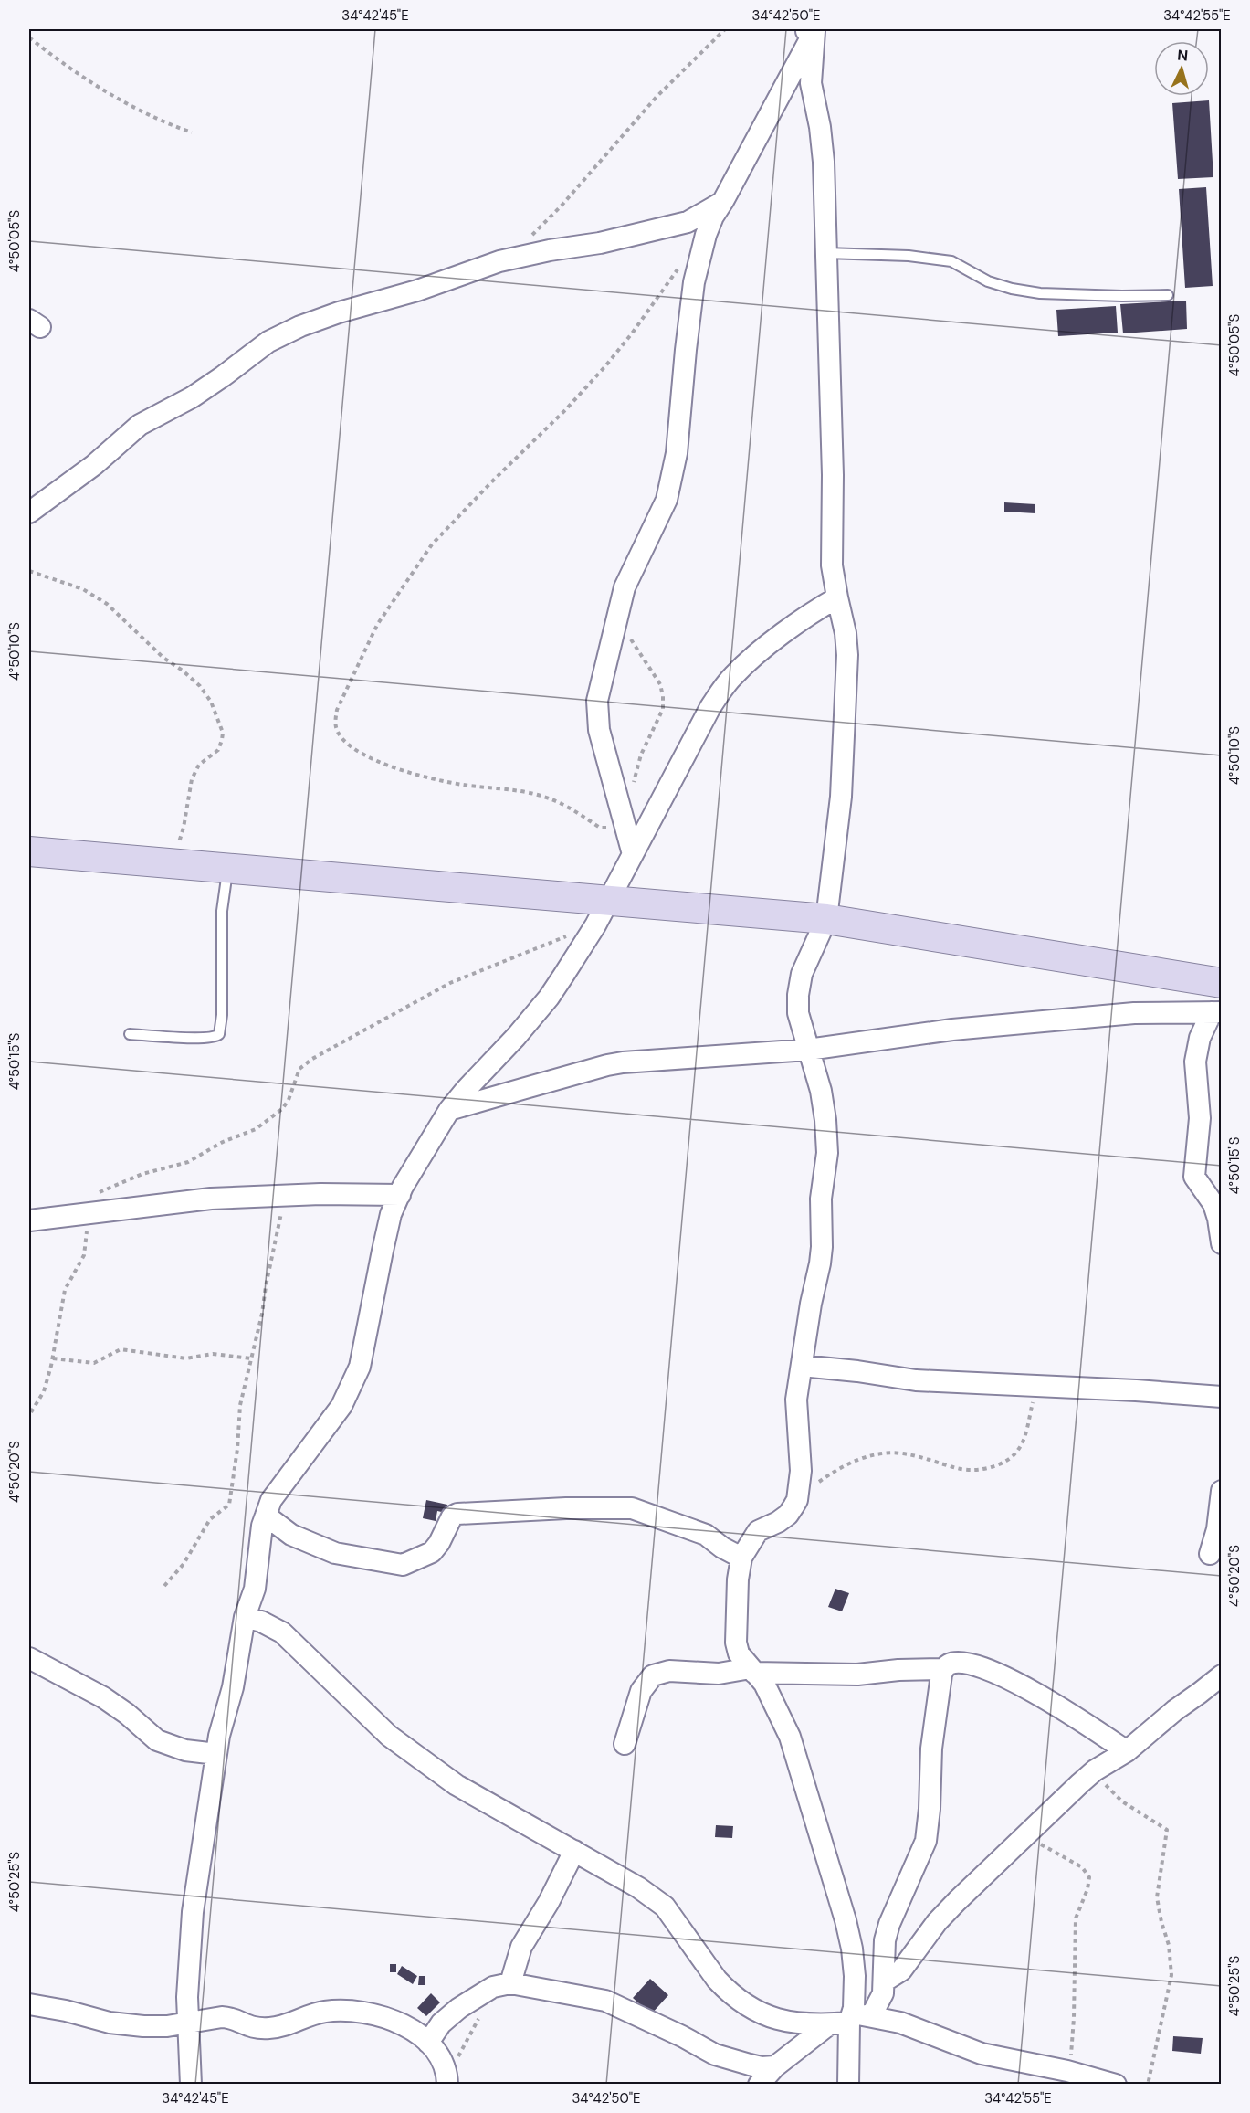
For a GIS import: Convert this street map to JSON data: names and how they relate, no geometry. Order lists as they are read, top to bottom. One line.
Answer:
{"north":"top","coordinates":["34°42'45\"E","34°42'50\"E","34°42'55\"E","4°50'05\"S","4°50'10\"S","4°50'15\"S","4°50'20\"S","4°50'25\"S"]}
